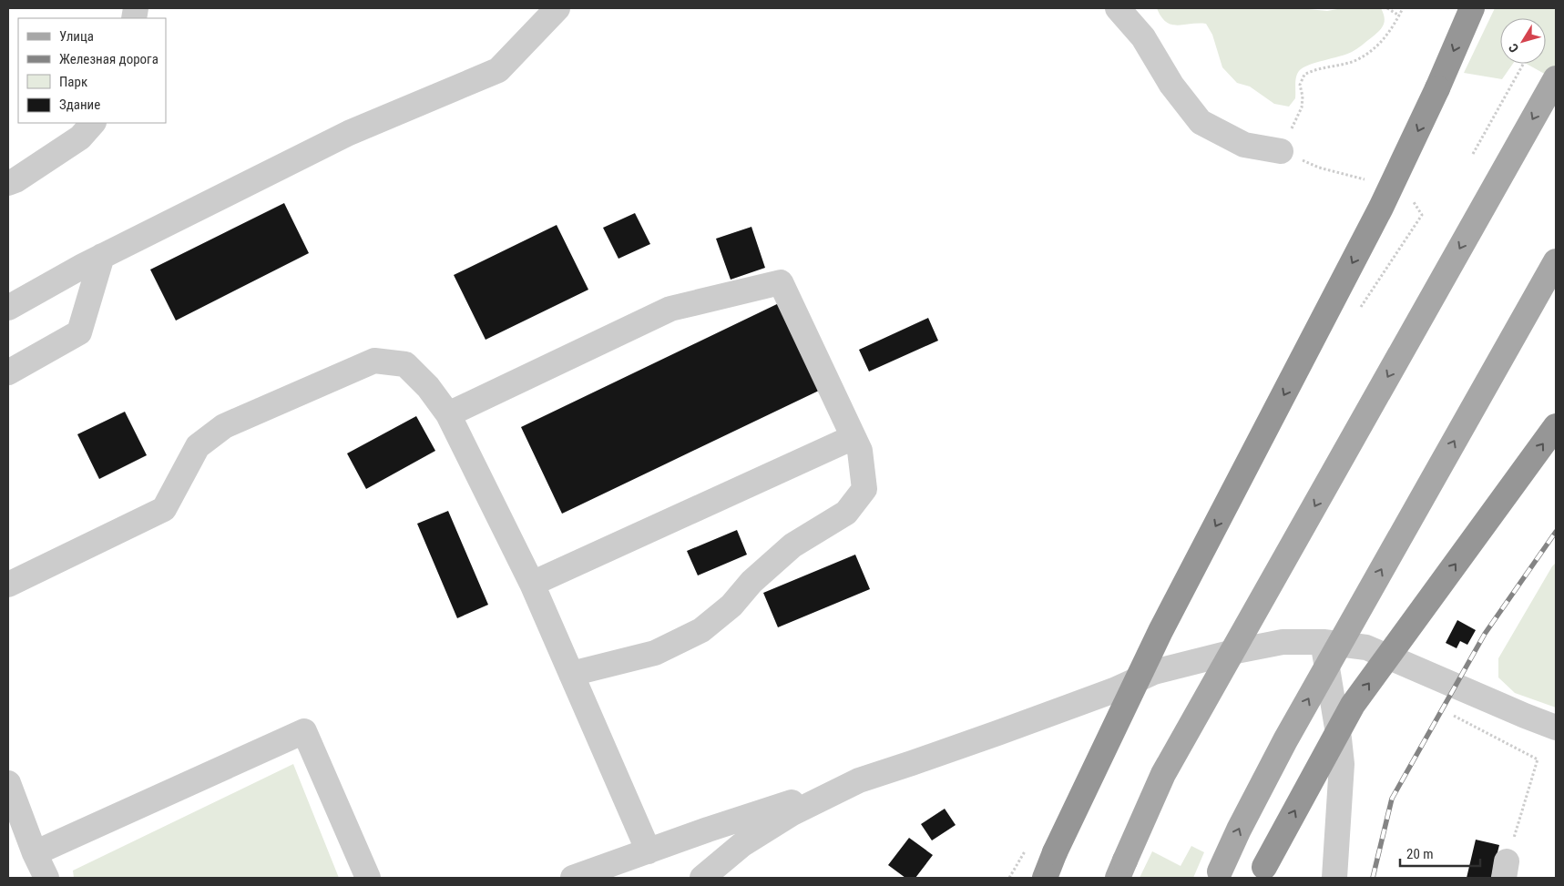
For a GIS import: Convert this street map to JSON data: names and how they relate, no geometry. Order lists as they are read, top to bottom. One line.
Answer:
{"legend":["Улица","Железная дорога","Парк","Здание"],"scale_bar":"20 m","north":"bottom left"}
